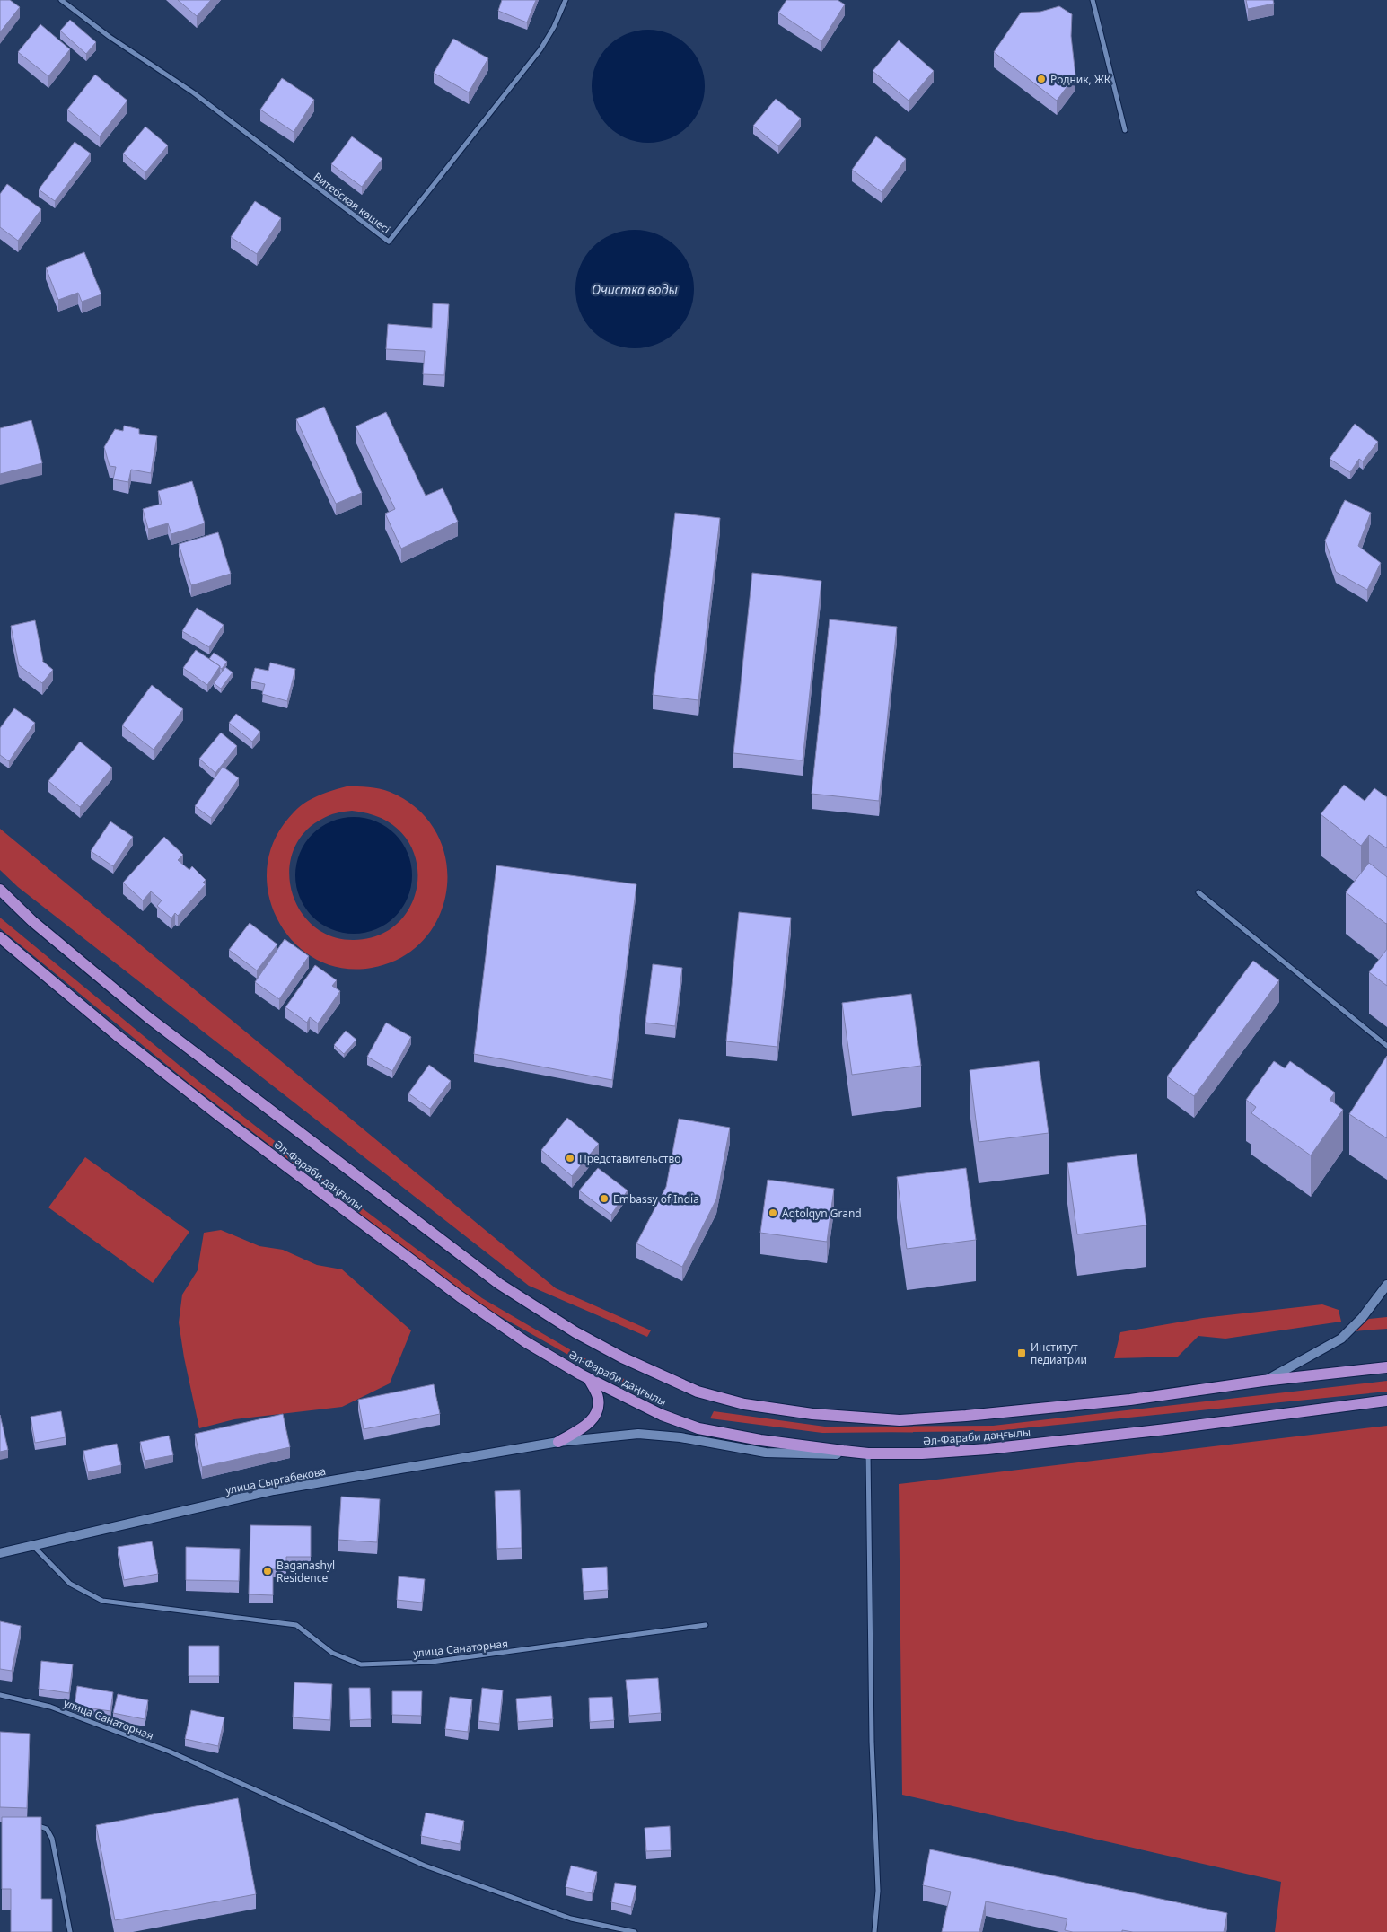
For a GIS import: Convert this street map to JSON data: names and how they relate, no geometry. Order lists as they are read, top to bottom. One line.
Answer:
{"streets":{"main road":["Әл-Фараби даңғылы"],"street":["Витебская көшесі","улица Сыргабекова","улица Санаторная"]},"crossings":[["Әл-Фараби даңғылы","улица Сыргабекова"],["улица Сыргабекова","улица Санаторная"]],"water":["Очистка воды"],"places":{"other":["Родник, ЖК","Представительство","Embassy of India","Aqtolqyn Grand","Baganashyl Residence"],"transit":["Институт педиатрии"]}}
